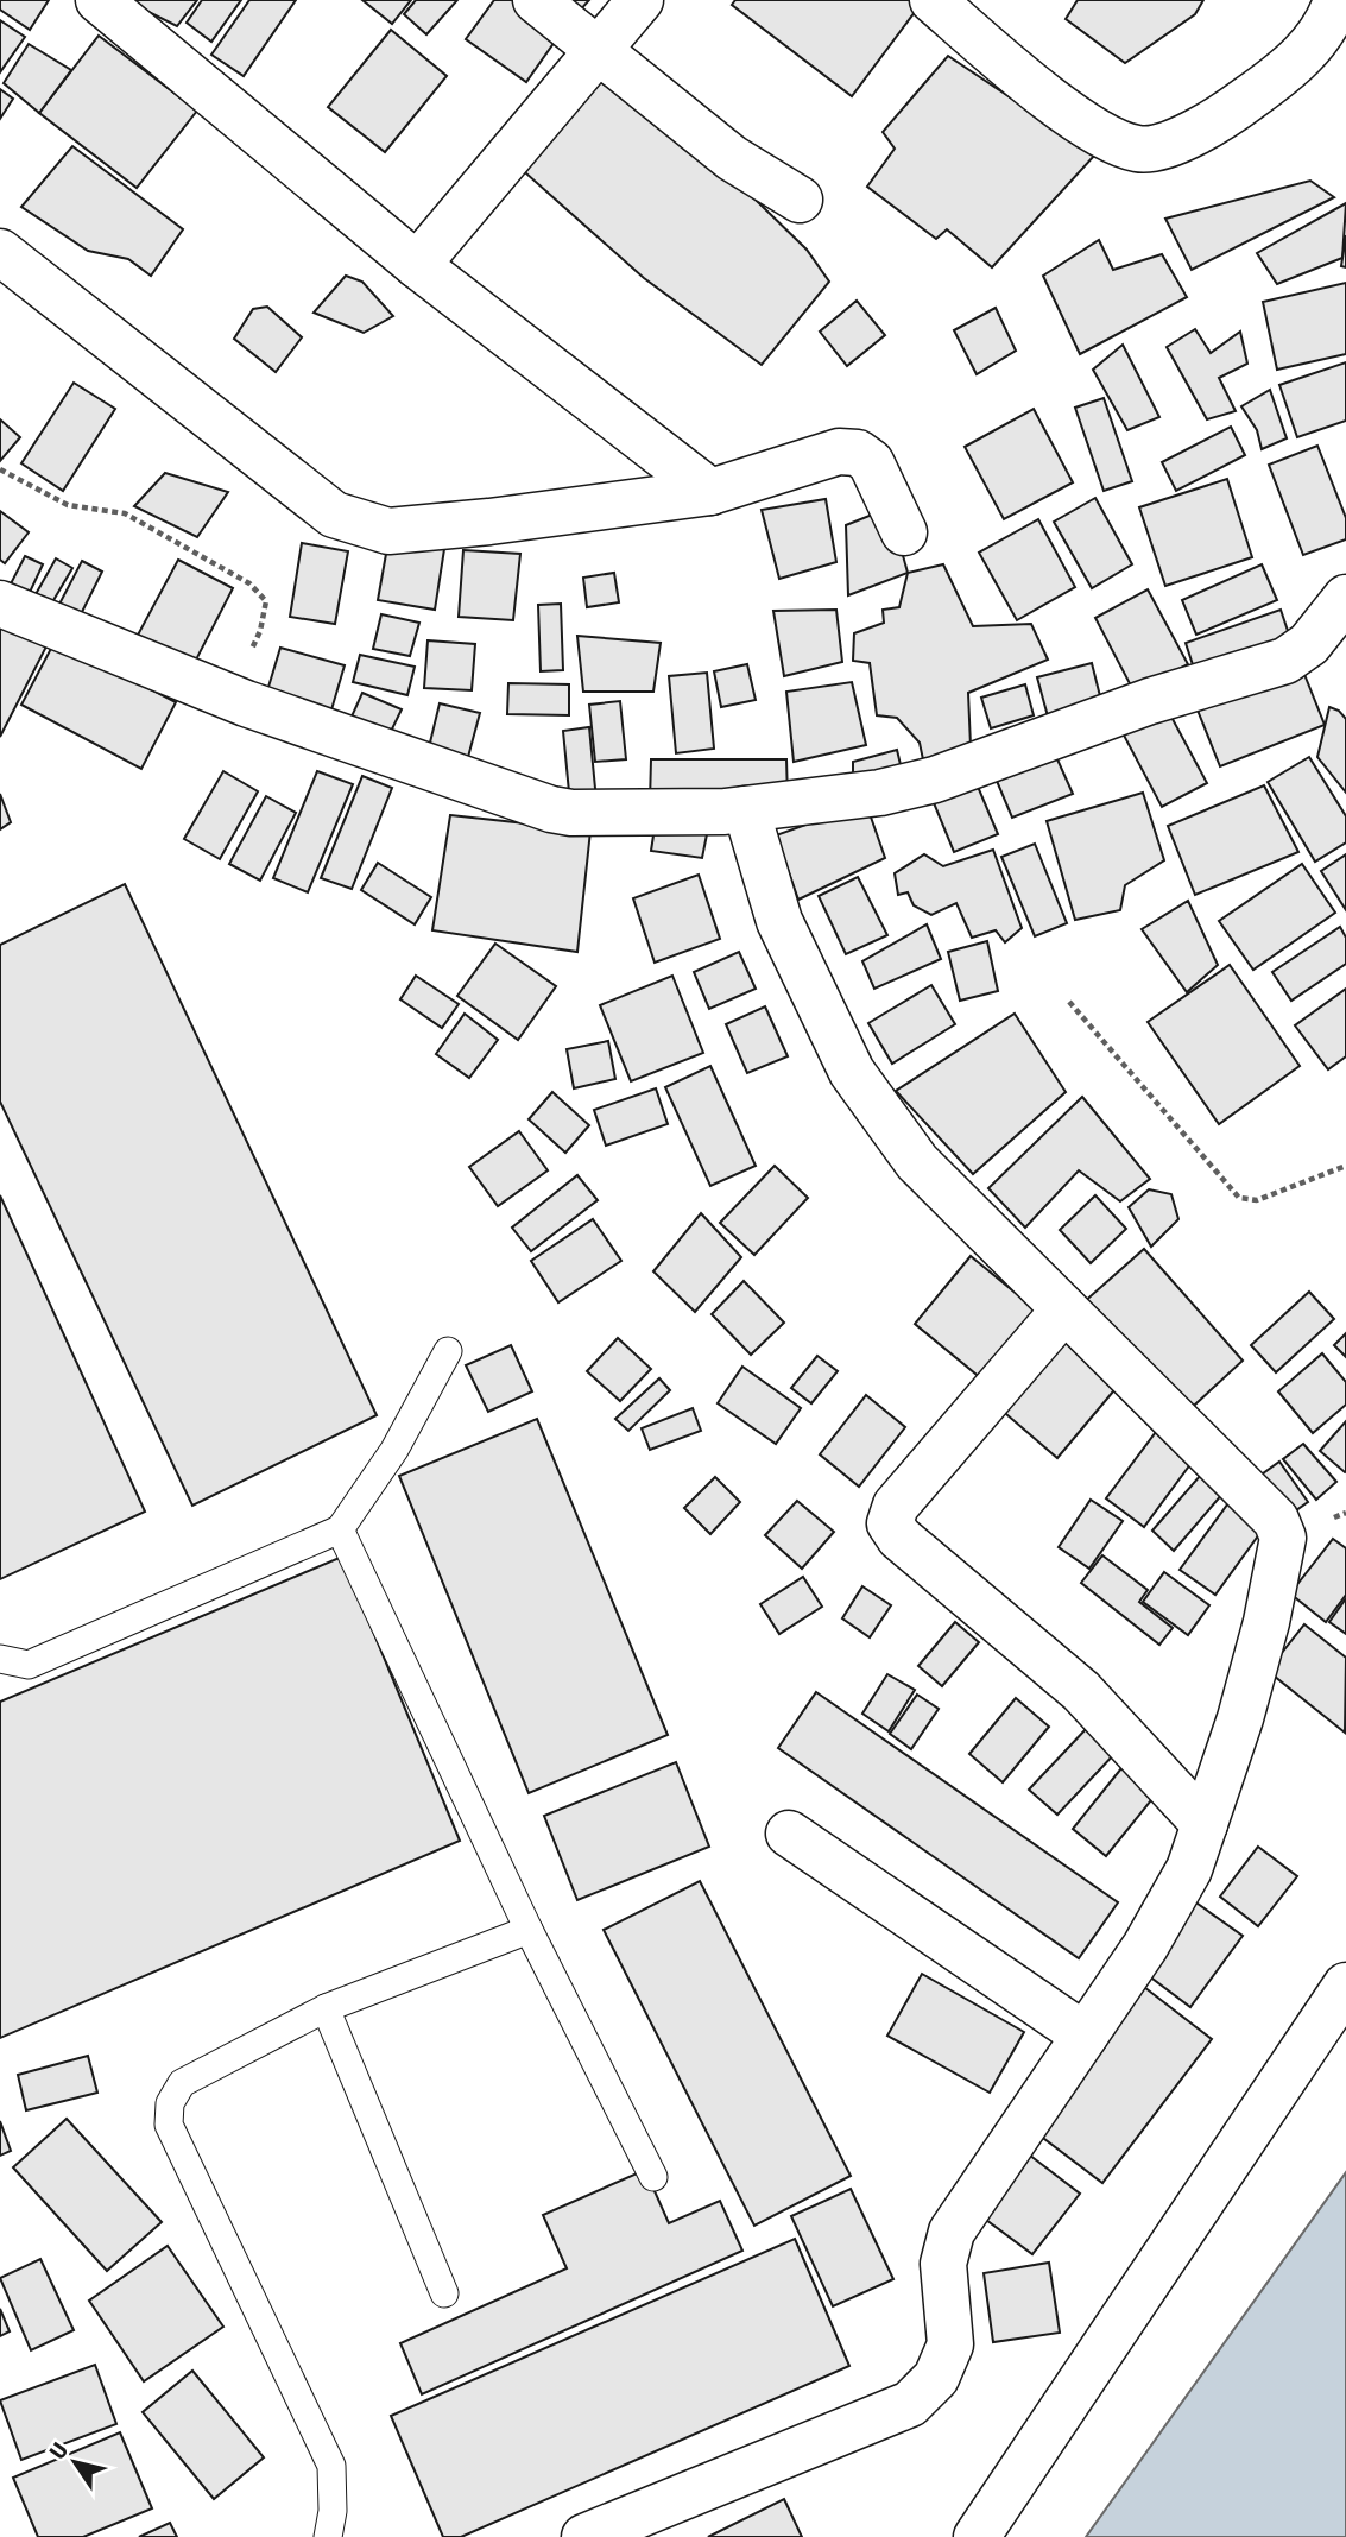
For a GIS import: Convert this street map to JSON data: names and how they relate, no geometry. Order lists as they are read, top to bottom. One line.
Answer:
{"north":"top left"}
